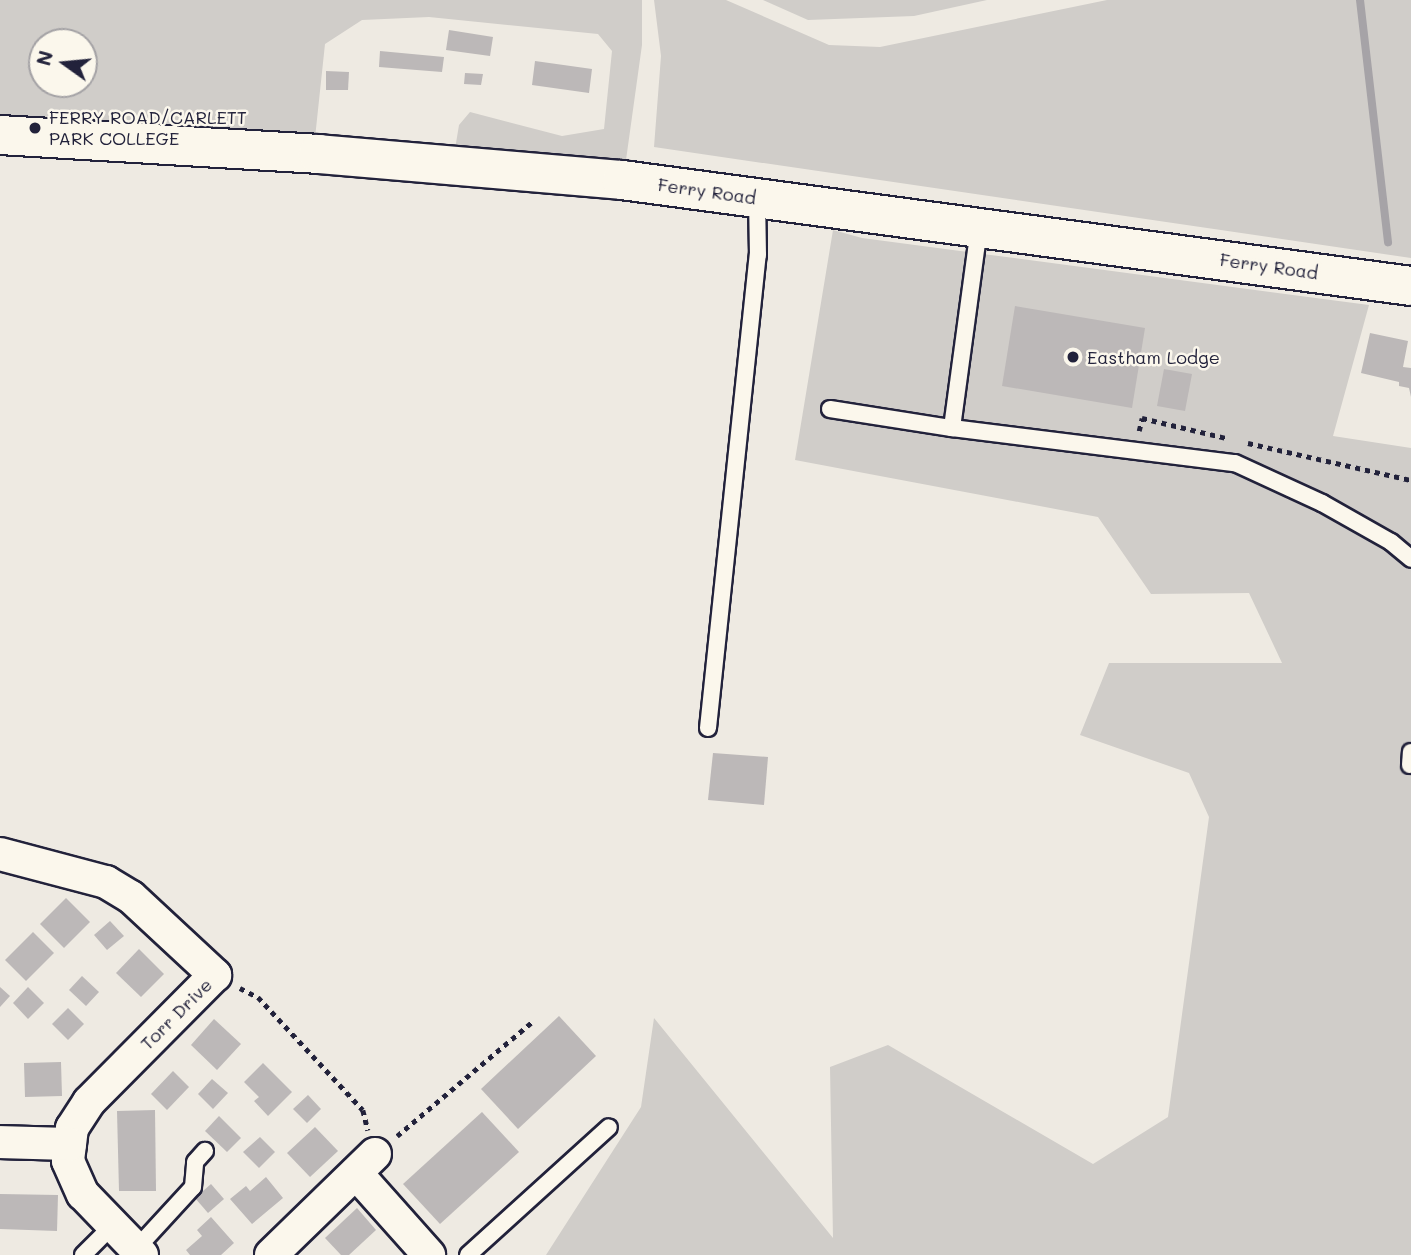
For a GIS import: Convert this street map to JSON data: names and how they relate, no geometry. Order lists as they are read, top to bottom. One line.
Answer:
{"streets":{"street":["Ferry Road","Torr Drive"]},"places":["FERRY ROAD/CARLETT PARK COLLEGE","Eastham Lodge"],"north":"left"}
